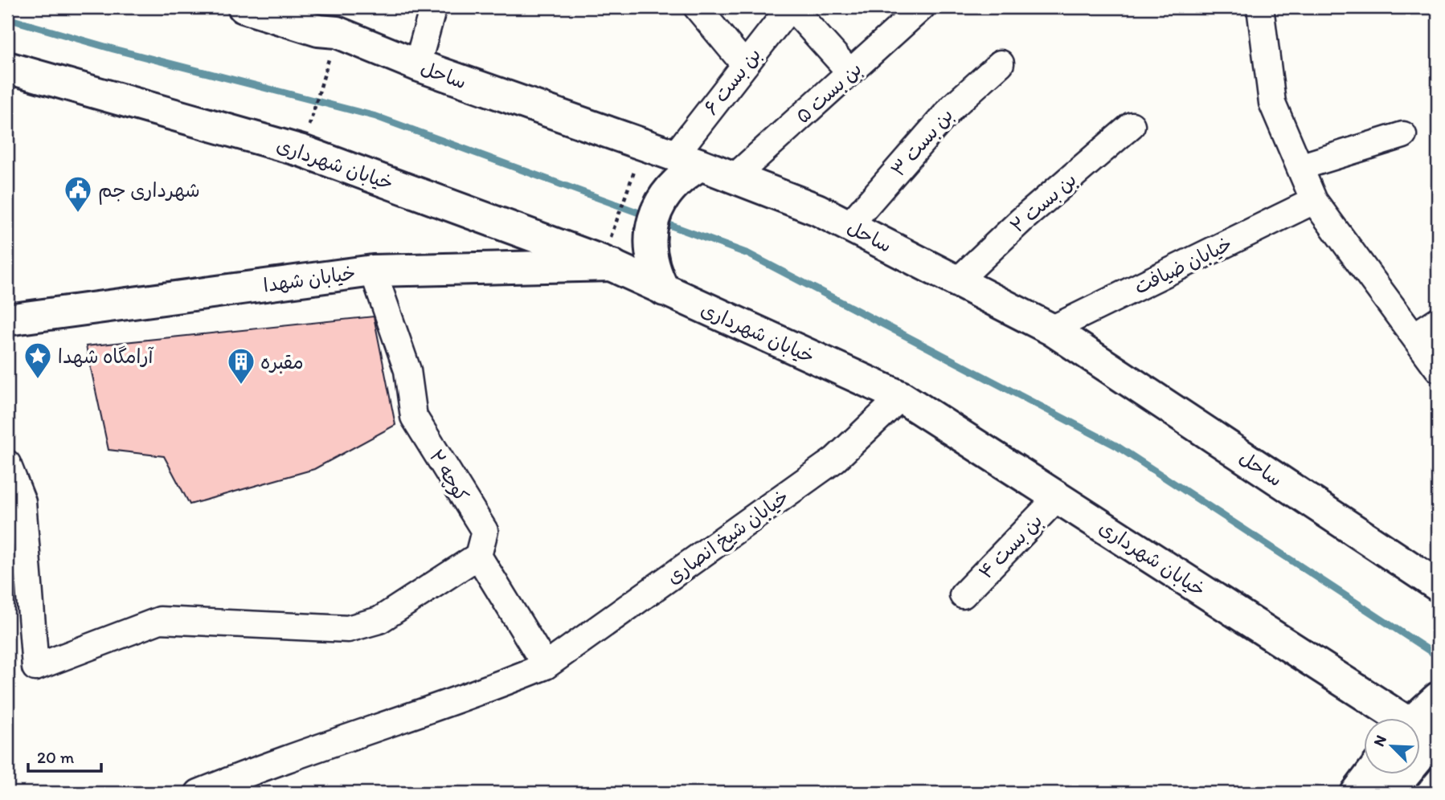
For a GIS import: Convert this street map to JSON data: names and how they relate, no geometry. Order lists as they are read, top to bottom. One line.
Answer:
{"streets":{"main road":["ساحل","خیابان شهرداری","خیابان شهدا"],"street":["بن بست ۶","بن بست ۵","بن بست ۳","بن بست ۲","خیابان ضیافت","کوچه ۲","خیابان شیخ انصاری","بن بست ۴"]},"crossings":[["ساحل","بن بست ۶"],["ساحل","بن بست ۵"],["ساحل","بن بست ۳"],["ساحل","بن بست ۲"],["ساحل","خیابان ضیافت"],["خیابان شهرداری","خیابان شهدا"],["خیابان شهرداری","خیابان شیخ انصاری"],["خیابان شهرداری","بن بست ۴"],["خیابان شهدا","کوچه ۲"]],"places":{"public building":["شهرداری جم"],"place":["آرامگاه شهدا"],"building":["مقبره"]},"scale_bar":"20 m","north":"top left"}
